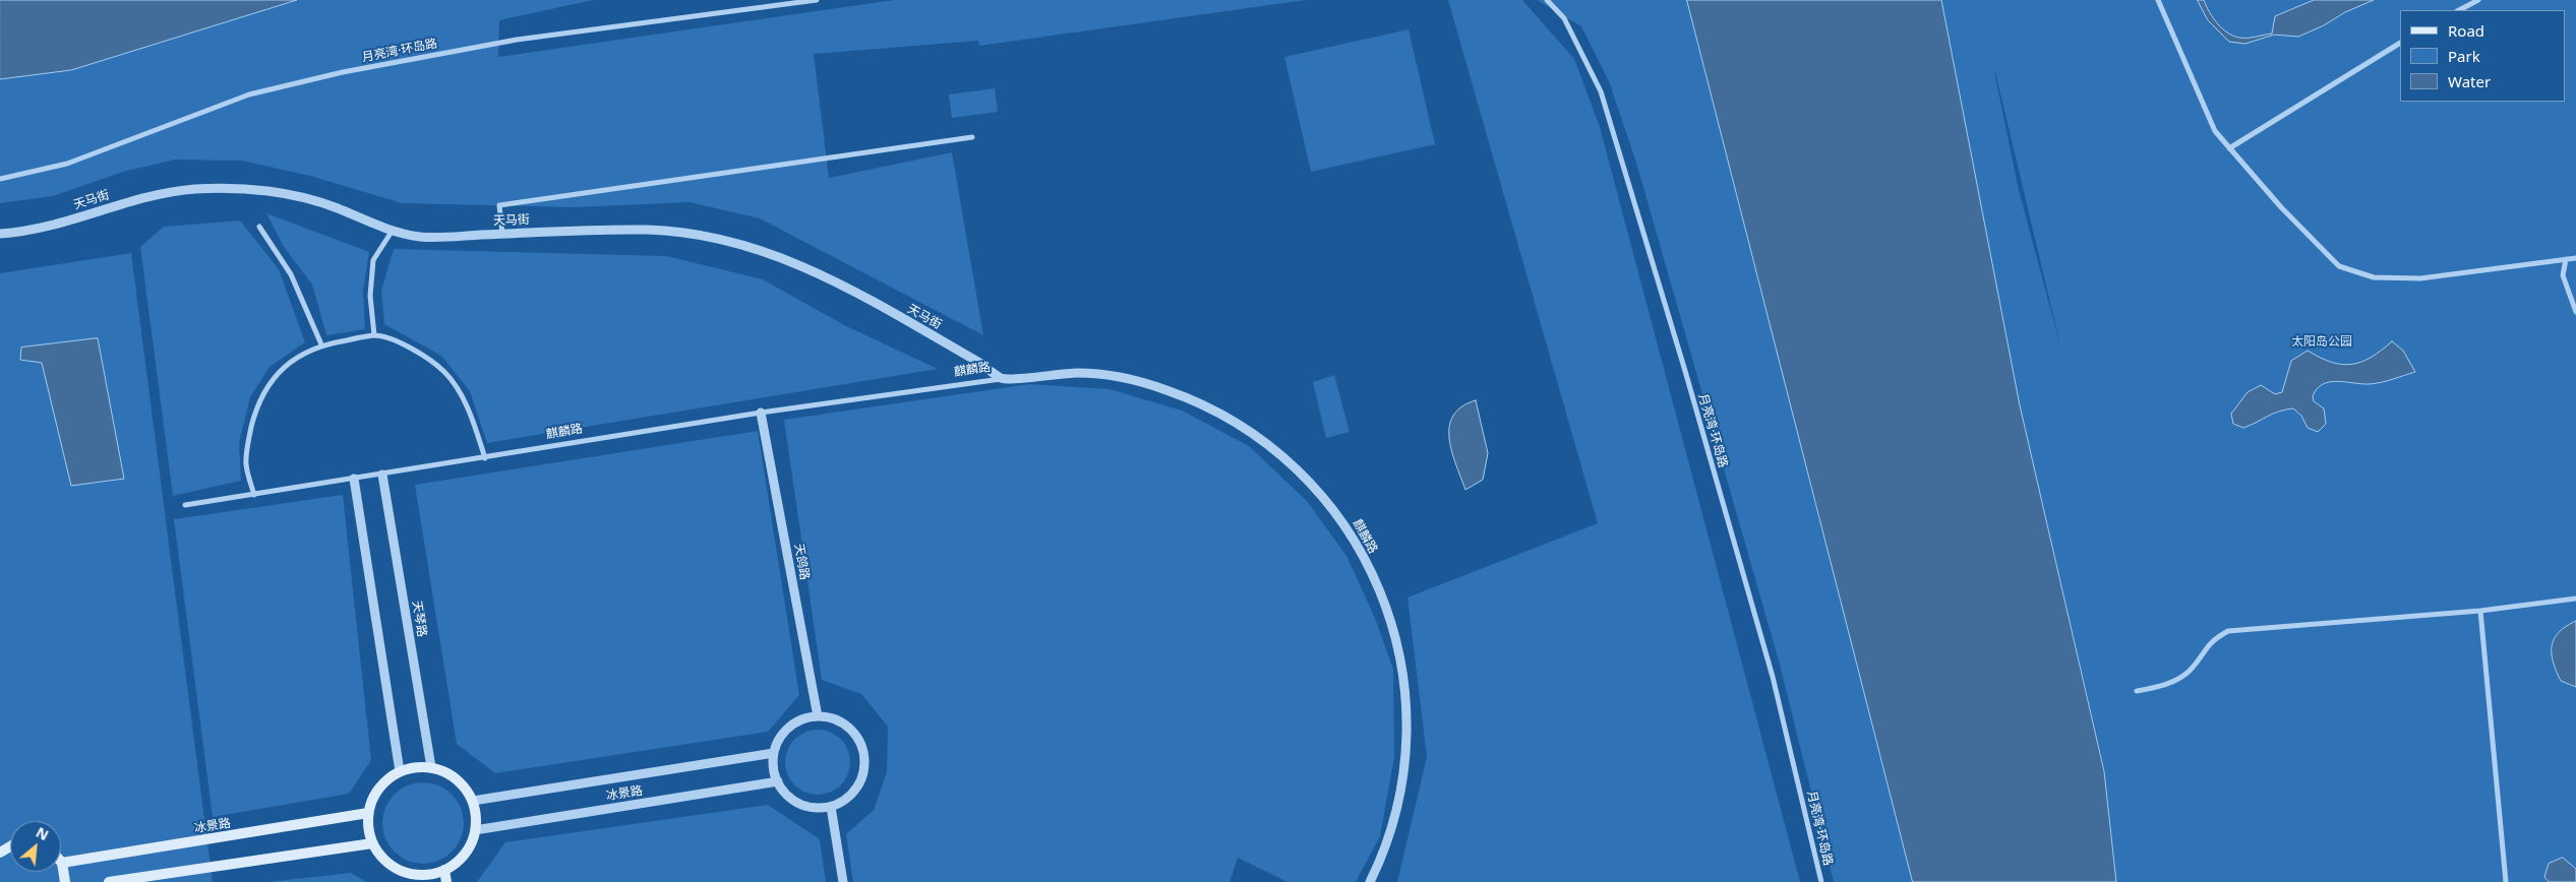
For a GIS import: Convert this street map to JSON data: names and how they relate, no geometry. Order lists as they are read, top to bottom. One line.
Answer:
{"streets":{"main road":["冰景路"],"street":["月亮湾·环岛路","天马街","麒麟路","天鸽路","天琴路"]},"crossings":[["天马街","麒麟路"],["麒麟路","天鸽路"],["麒麟路","天琴路"],["天鸽路","冰景路"],["天琴路","冰景路"]],"parks":["太阳岛公园"],"legend":["Road","Park","Water"],"north":"top right"}
